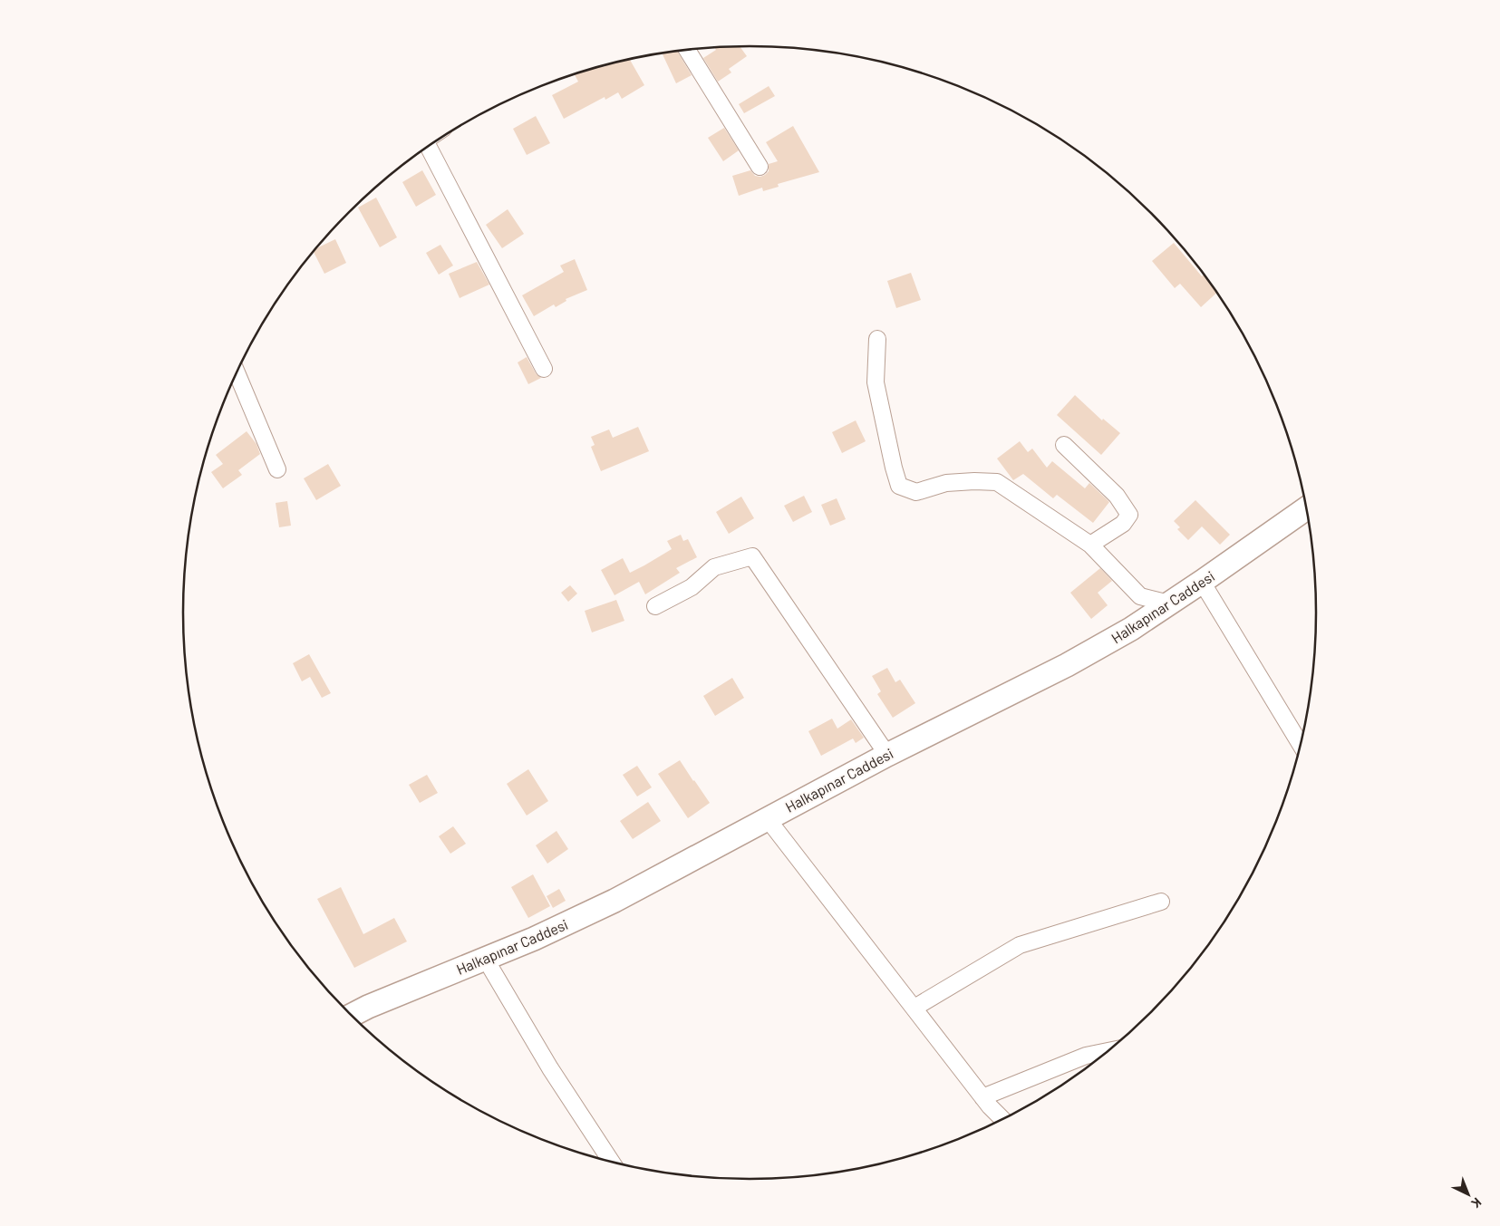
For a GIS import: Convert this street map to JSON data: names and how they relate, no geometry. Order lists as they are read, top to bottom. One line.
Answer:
{"streets":{"main road":["Halkapınar Caddesi"]},"north":"bottom right"}
